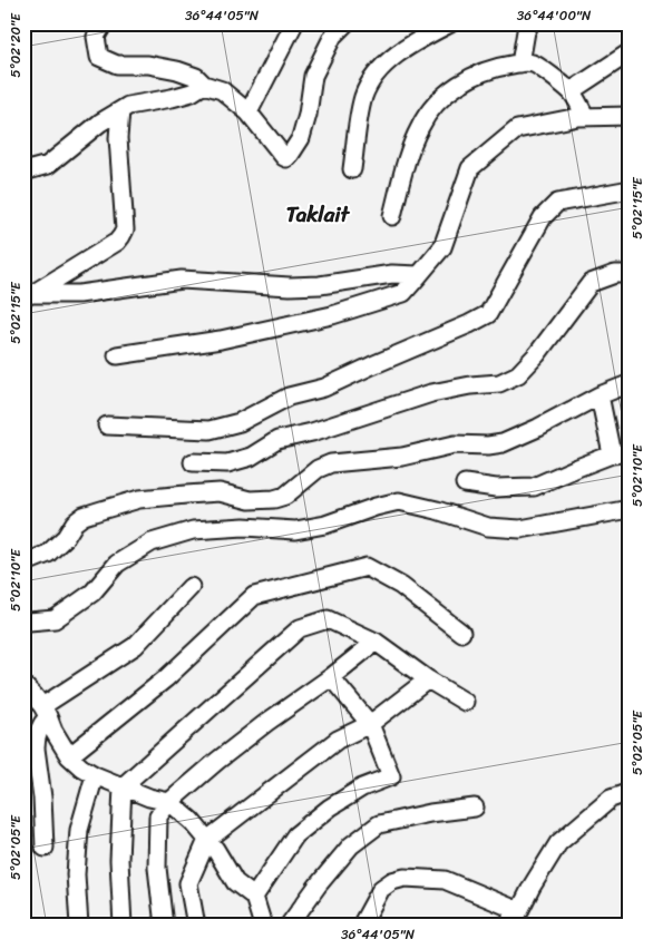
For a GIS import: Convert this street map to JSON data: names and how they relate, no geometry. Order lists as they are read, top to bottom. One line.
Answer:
{"districts":["Taklait"],"coordinates":["36°44'05\"N","36°44'00\"N","5°02'20\"E","5°02'15\"E","5°02'10\"E","5°02'05\"E"]}
